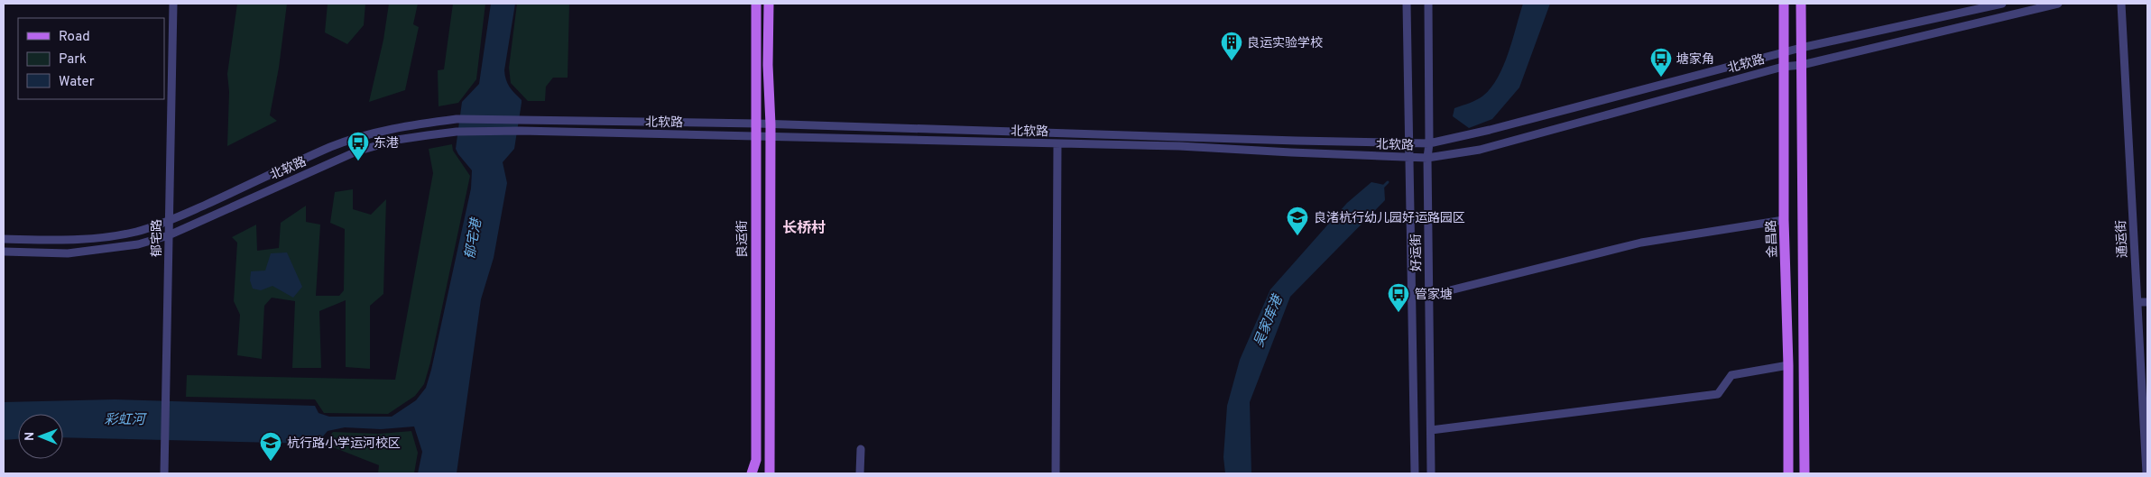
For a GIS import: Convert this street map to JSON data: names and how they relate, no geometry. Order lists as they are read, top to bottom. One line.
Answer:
{"streets":{"main road":["良运街","金昌路"],"street":["北软路","郁宅路","通运街","好运街"]},"crossings":[["北软路","郁宅路"],["北软路","良运街"],["北软路","金昌路"],["北软路","好运街"]],"districts":["长桥村"],"water":["郁宅港","吴家库港","彩虹河"],"places":{"building":["良运实验学校"],"bus stop":["塘家角","东港","管家塘"],"school or university":["良渚杭行幼儿园好运路园区","杭行路小学运河校区"]},"legend":["Road","Park","Water"],"north":"left"}
